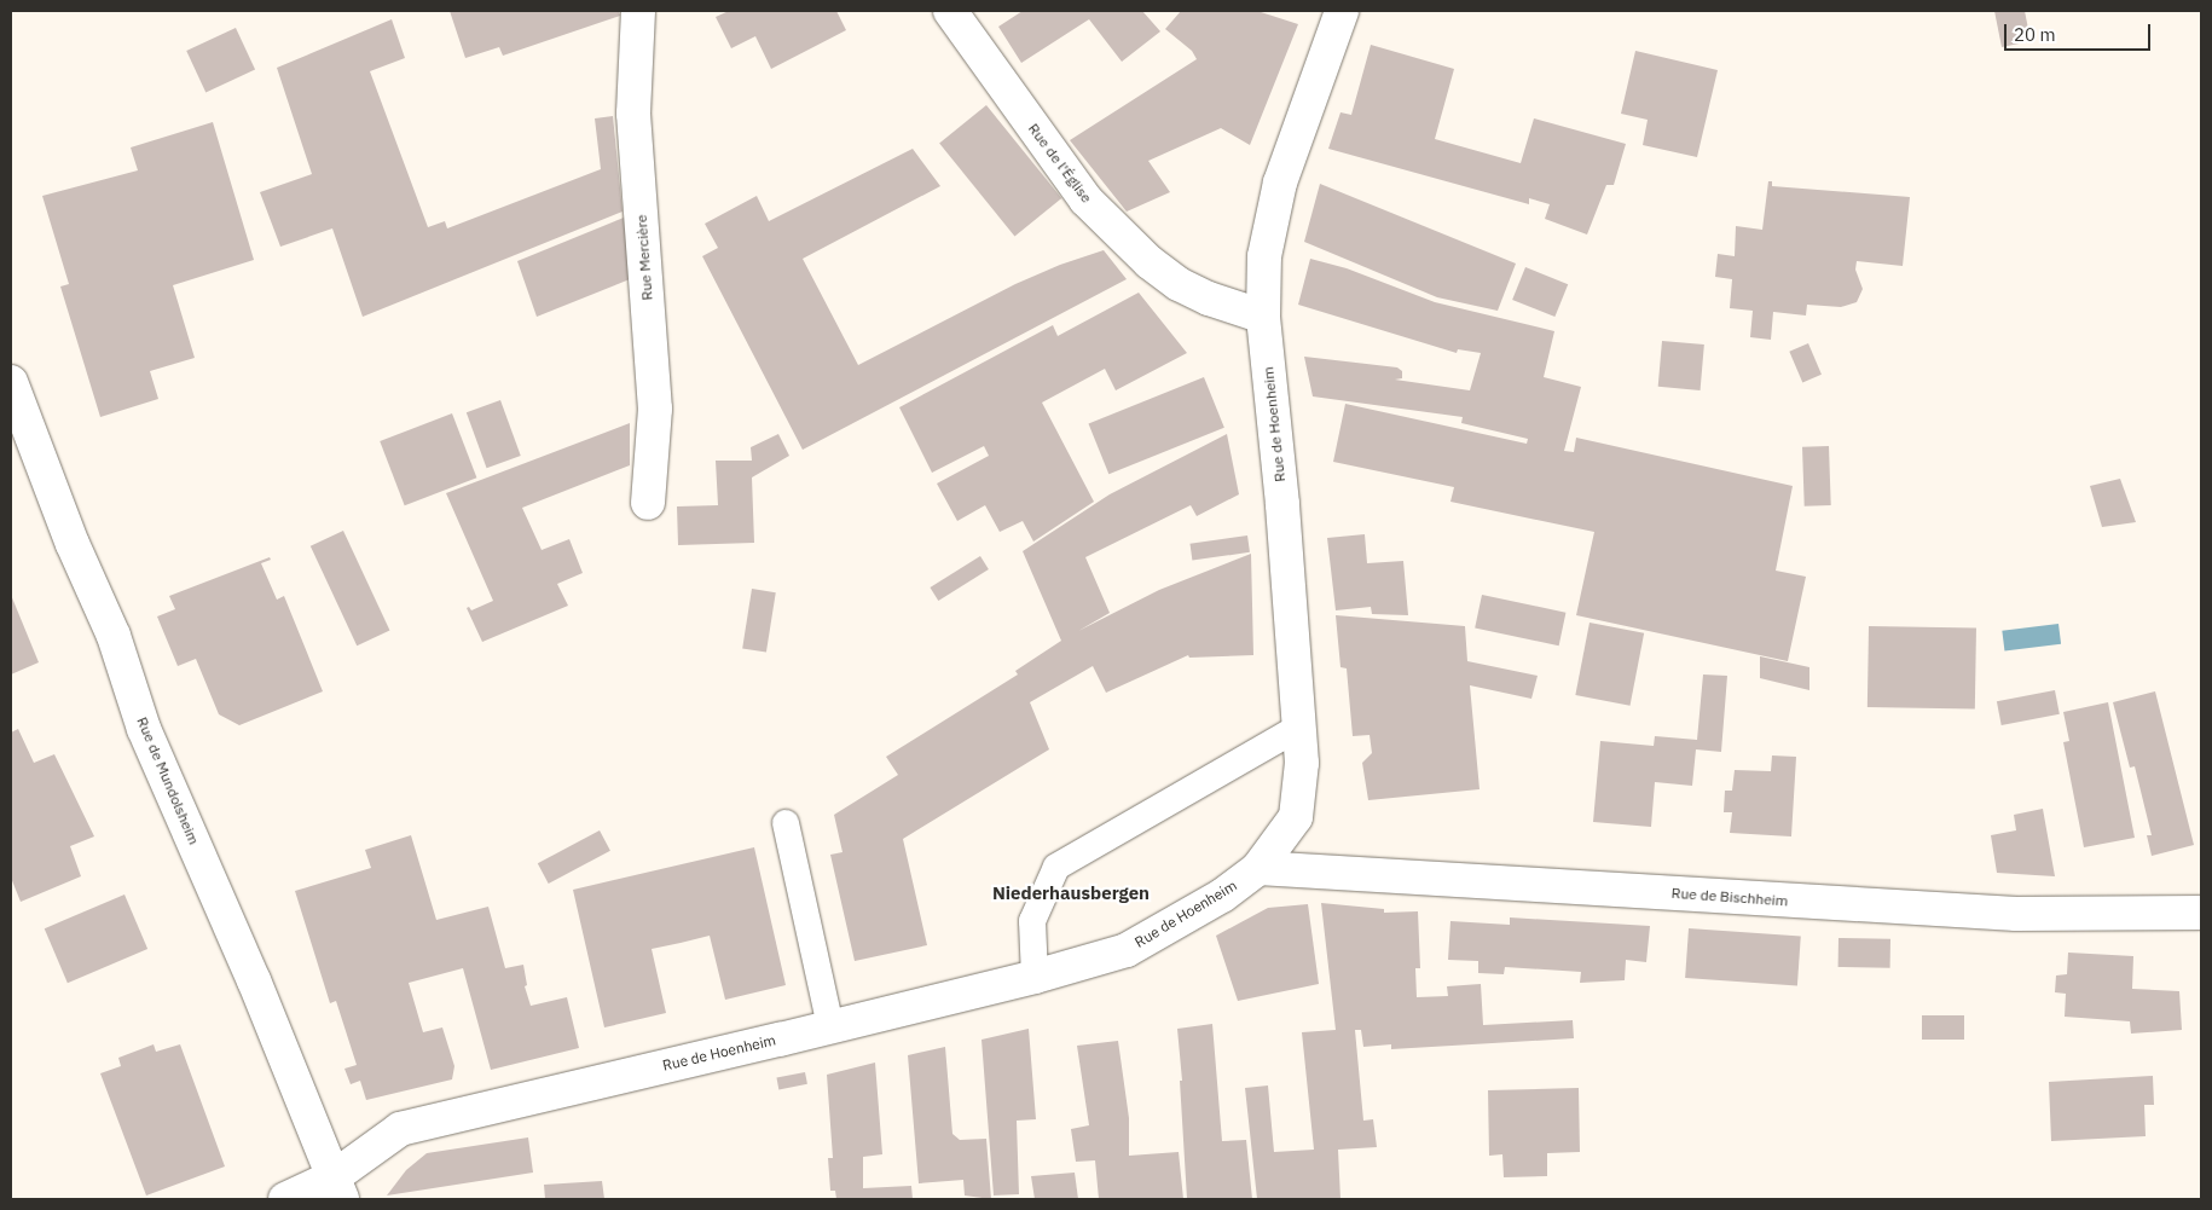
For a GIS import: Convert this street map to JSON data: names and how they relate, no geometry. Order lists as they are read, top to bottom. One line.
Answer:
{"streets":{"street":["Rue de l'Église","Rue Mercière","Rue de Hoenheim","Rue de Mundolsheim","Rue de Bischheim"]},"crossings":[["Rue de l'Église","Rue de Hoenheim"],["Rue de Hoenheim","Rue de Mundolsheim"],["Rue de Hoenheim","Rue de Bischheim"]],"districts":["Niederhausbergen"],"scale_bar":"20 m"}
